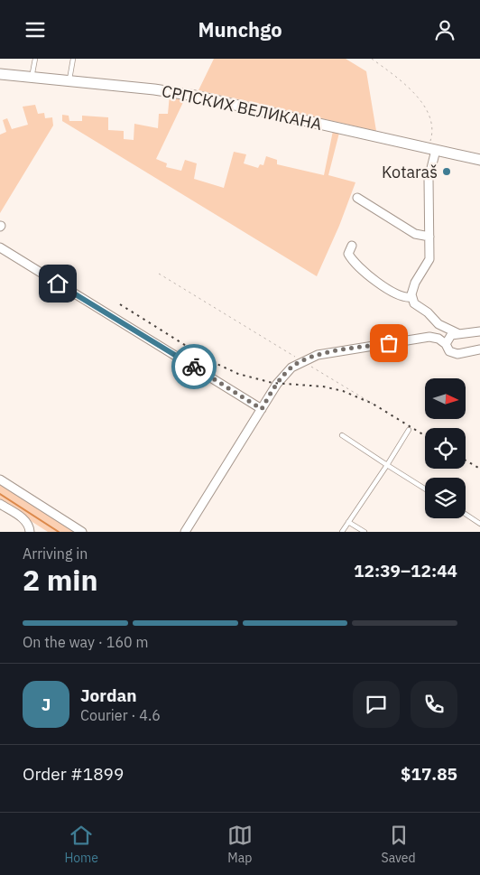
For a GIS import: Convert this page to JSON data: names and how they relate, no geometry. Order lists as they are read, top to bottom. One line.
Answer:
{"streets":{"main road":["СРПСКИХ ВЕЛИКАНА"]},"places":["Kotaraš"],"north":"right","page":{"header":"Munchgo","heading":["2 min","Arriving in","12:39–12:44"],"panel":["Jordan","Courier · 4.6","Order #1899","$17.85"],"bar":"On the way · 160 m","round":"J","tabs":["Home","Map","Saved"]}}
